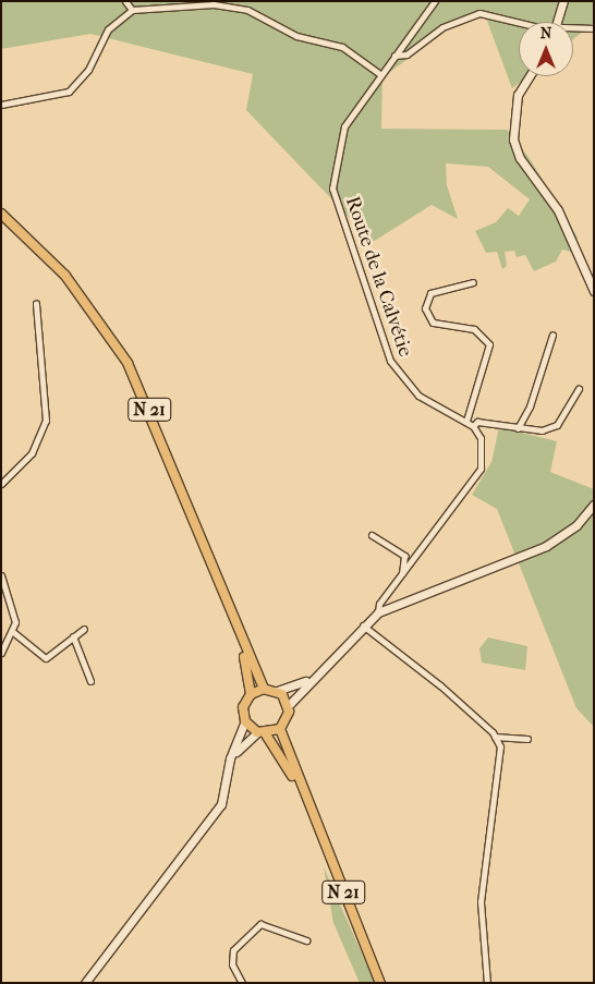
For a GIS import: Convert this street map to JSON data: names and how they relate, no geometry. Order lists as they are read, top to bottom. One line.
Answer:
{"streets":{"main road":["N 21"],"street":["Route de la Calvétie"]},"north":"top"}
